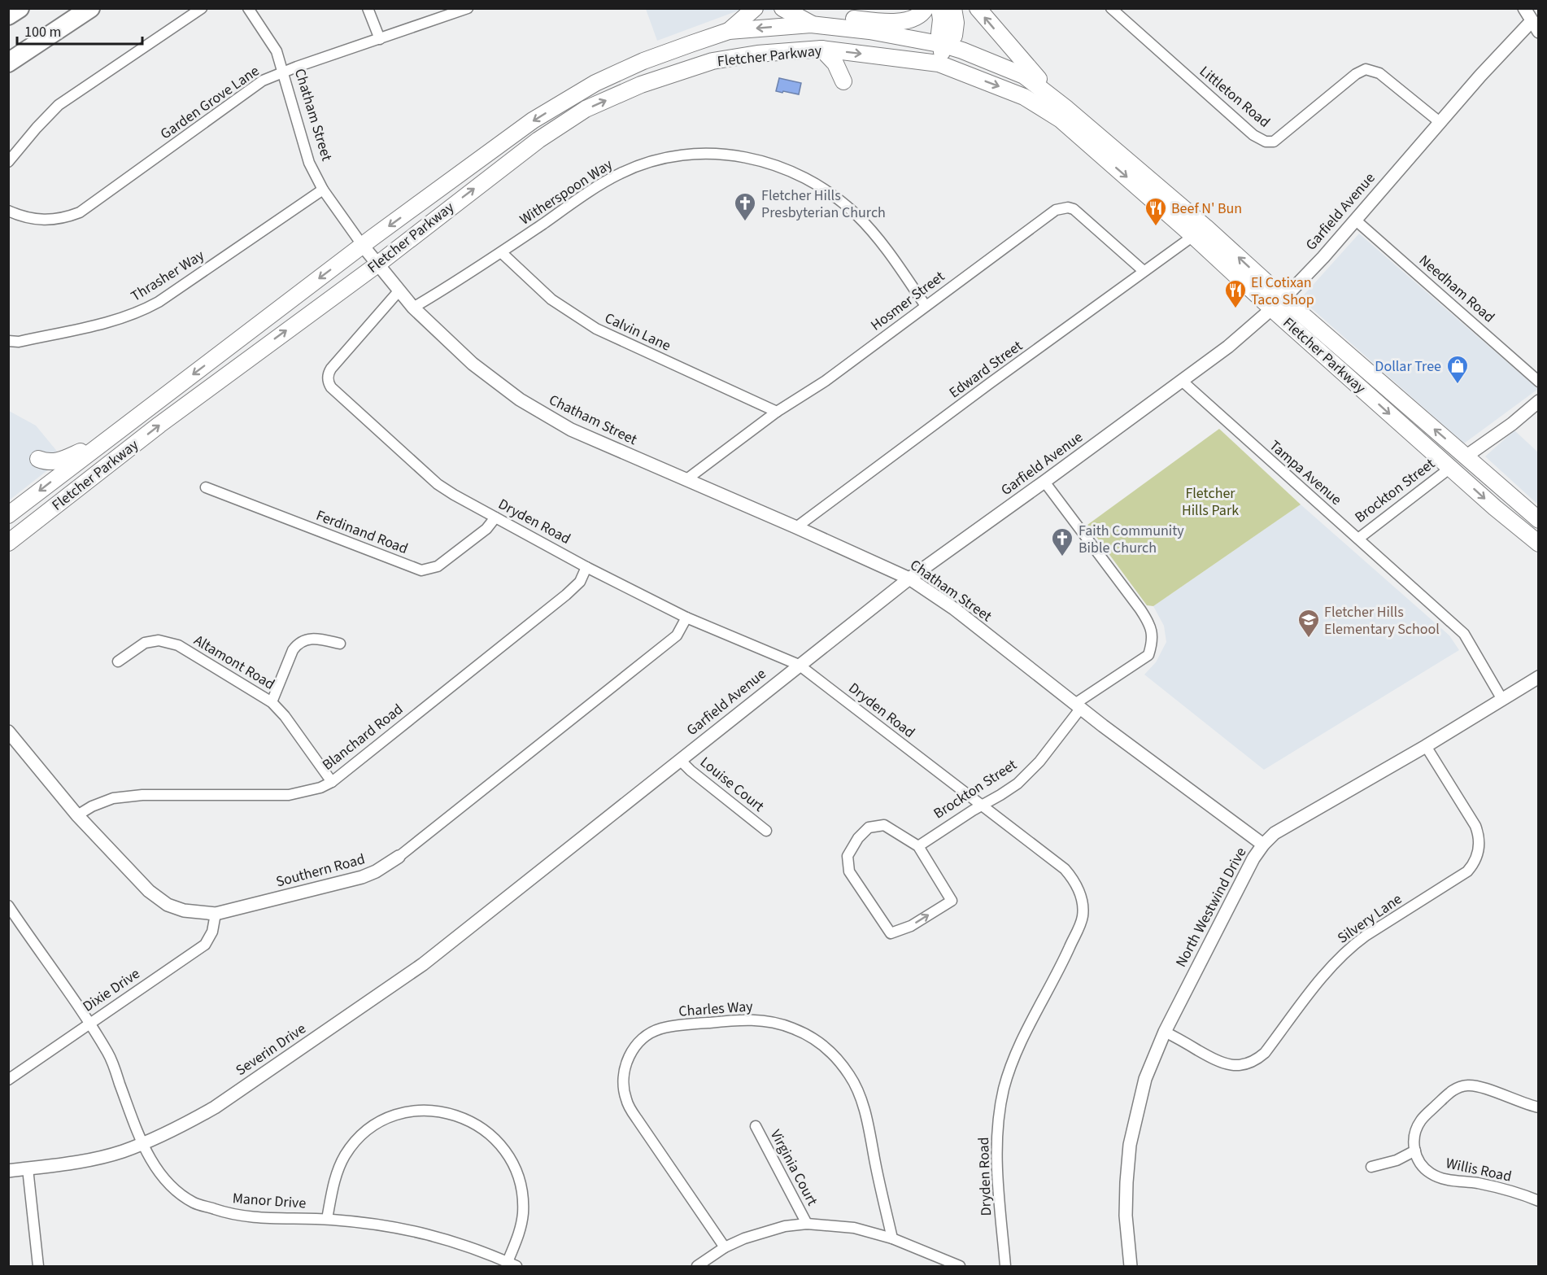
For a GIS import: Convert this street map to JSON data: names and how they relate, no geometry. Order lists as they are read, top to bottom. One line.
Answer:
{"streets":{"main road":["Fletcher Parkway"],"street":["Littleton Road","Garden Grove Lane","Chatham Street","Witherspoon Way","Garfield Avenue","Thrasher Way","Needham Road","Hosmer Street","Calvin Lane","Edward Street","Tampa Avenue","Brockton Street","Dryden Road","Ferdinand Road","Altamont Road","Blanchard Road","Louise Court","Southern Road","North Westwind Drive","Silvery Lane","Dixie Drive","Charles Way","Severin Drive","Virginia Court","Willis Road","Manor Drive"]},"crossings":[["Fletcher Parkway","Chatham Street"],["Fletcher Parkway","Garfield Avenue"],["Fletcher Parkway","Edward Street"],["Fletcher Parkway","Brockton Street"],["Littleton Road","Garfield Avenue"],["Garden Grove Lane","Chatham Street"],["Chatham Street","Witherspoon Way"],["Chatham Street","Garfield Avenue"],["Chatham Street","Thrasher Way"],["Chatham Street","Hosmer Street"],["Chatham Street","Edward Street"],["Chatham Street","Brockton Street"],["Chatham Street","Dryden Road"],["Chatham Street","North Westwind Drive"],["Witherspoon Way","Hosmer Street"],["Witherspoon Way","Calvin Lane"],["Garfield Avenue","Needham Road"],["Garfield Avenue","Tampa Avenue"],["Garfield Avenue","Brockton Street"],["Garfield Avenue","Dryden Road"],["Garfield Avenue","Louise Court"],["Garfield Avenue","Severin Drive"],["Hosmer Street","Calvin Lane"],["Hosmer Street","Edward Street"],["Tampa Avenue","Brockton Street"],["Tampa Avenue","North Westwind Drive"],["Brockton Street","Dryden Road"],["Dryden Road","Ferdinand Road"],["Dryden Road","Blanchard Road"],["Dryden Road","Southern Road"],["Altamont Road","Blanchard Road"],["Blanchard Road","Southern Road"],["Southern Road","Dixie Drive"],["North Westwind Drive","Silvery Lane"],["Dixie Drive","Manor Drive"],["Severin Drive","Manor Drive"]],"parks":["Fletcher Hills Park"],"places":{"church":["Fletcher Hills Presbyterian Church","Faith Community Bible Church"],"restaurant":["Beef N' Bun","El Cotixan Taco Shop"],"shop":["Dollar Tree"],"school or university":["Fletcher Hills Elementary School"]},"scale_bar":"100 m"}
